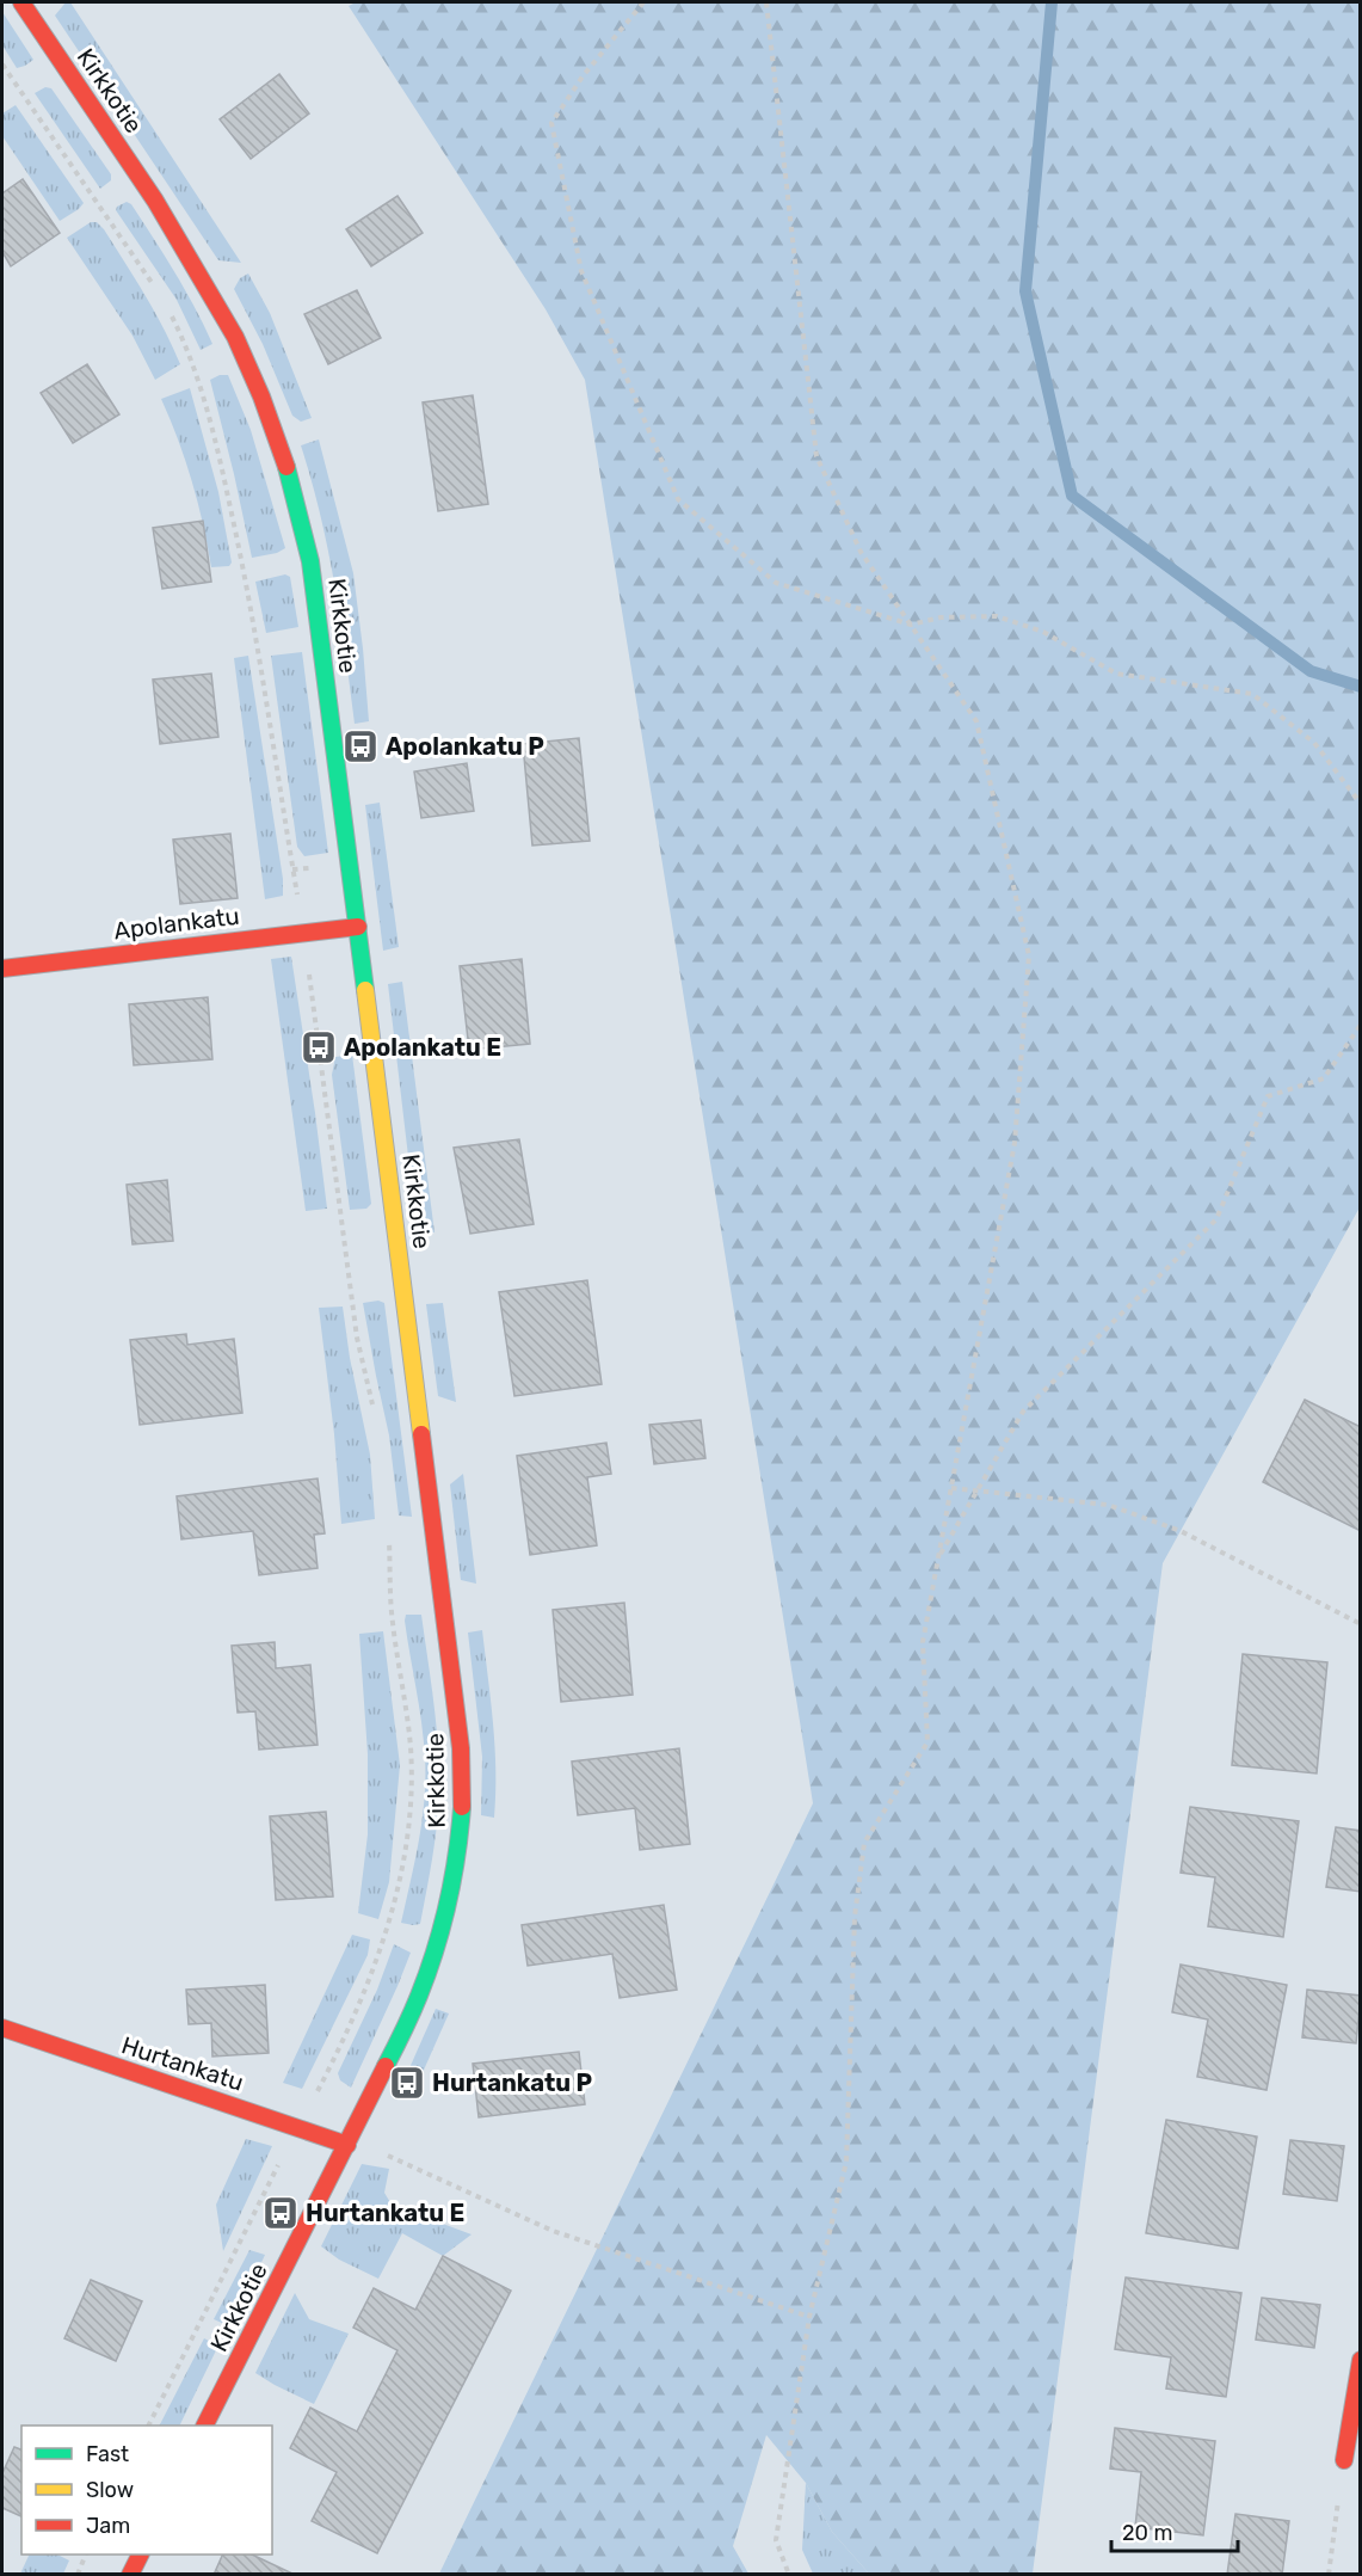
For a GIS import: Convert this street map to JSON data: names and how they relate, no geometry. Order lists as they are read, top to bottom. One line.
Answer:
{"streets":{"street":["Kirkkotie","Apolankatu","Hurtankatu"]},"crossings":[["Kirkkotie","Apolankatu"],["Kirkkotie","Hurtankatu"]],"places":{"bus stop":["Apolankatu P","Apolankatu E","Hurtankatu P","Hurtankatu E"]},"legend":["Fast","Slow","Jam"],"scale_bar":"20 m"}
